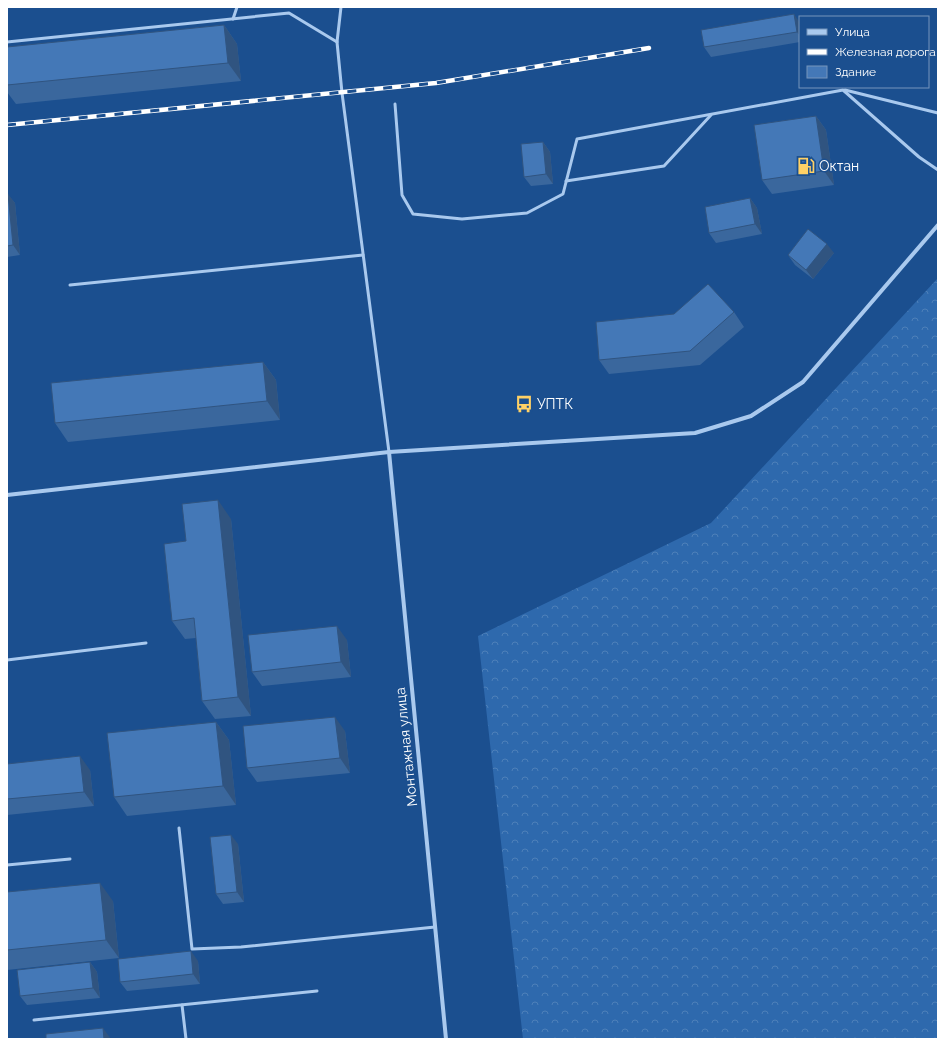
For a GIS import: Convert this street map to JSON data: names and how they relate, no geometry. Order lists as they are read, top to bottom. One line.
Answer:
{"streets":{"street":["Монтажная улица"]},"places":{"fuel station":["Октан"],"bus stop":["УПТК"]},"legend":["Улица","Железная дорога","Здание"]}
